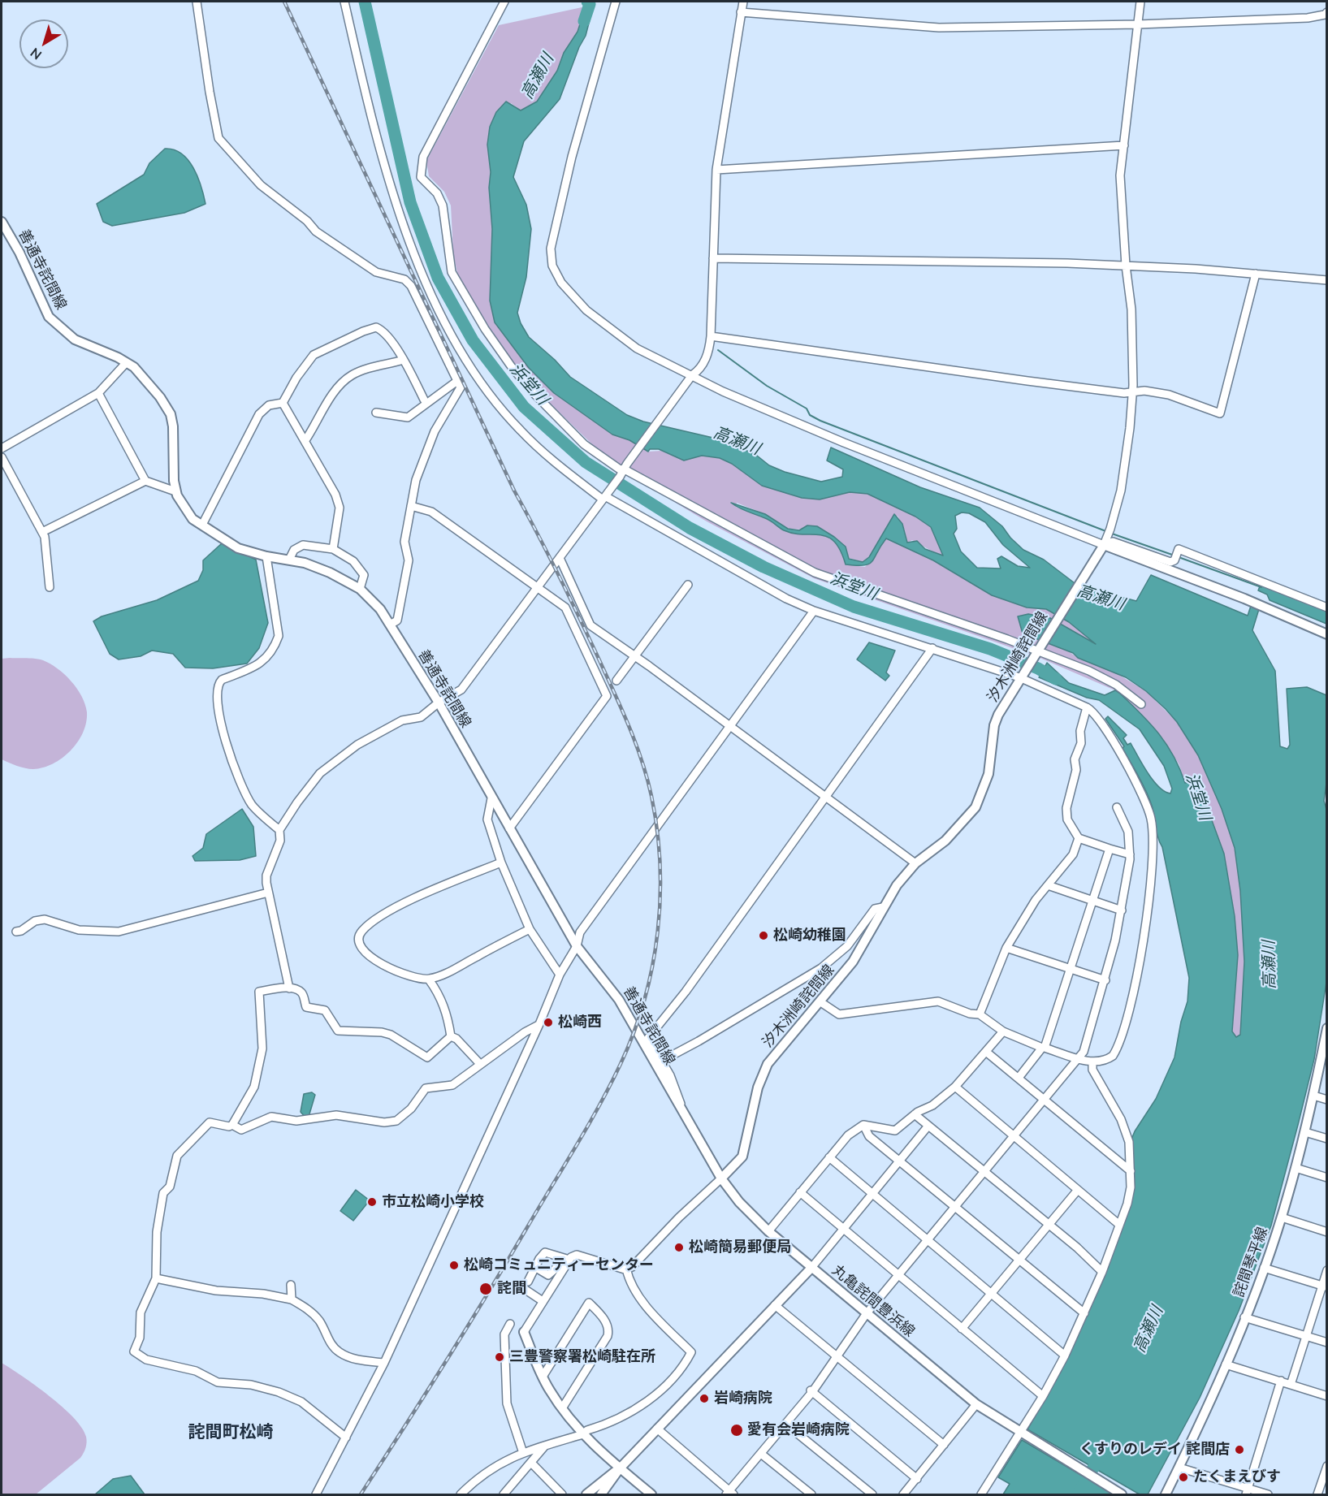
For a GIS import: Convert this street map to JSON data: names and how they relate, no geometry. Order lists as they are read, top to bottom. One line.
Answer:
{"streets":{"main road":["善通寺詫間線","汐木洲崎詫間線","詫間琴平線","丸亀詫間豊浜線"]},"crossings":[["善通寺詫間線","汐木洲崎詫間線"],["善通寺詫間線","丸亀詫間豊浜線"]],"districts":["詫間町松崎"],"water":["高瀬川","浜堂川"],"places":["松崎幼稚園","松崎西","市立松崎小学校","松崎簡易郵便局","松崎コミュニティーセンター","詫間","三豊警察署松崎駐在所","岩崎病院","愛有会岩崎病院","くすりのレデイ 詫間店","たくまえびす"],"north":"bottom left"}
